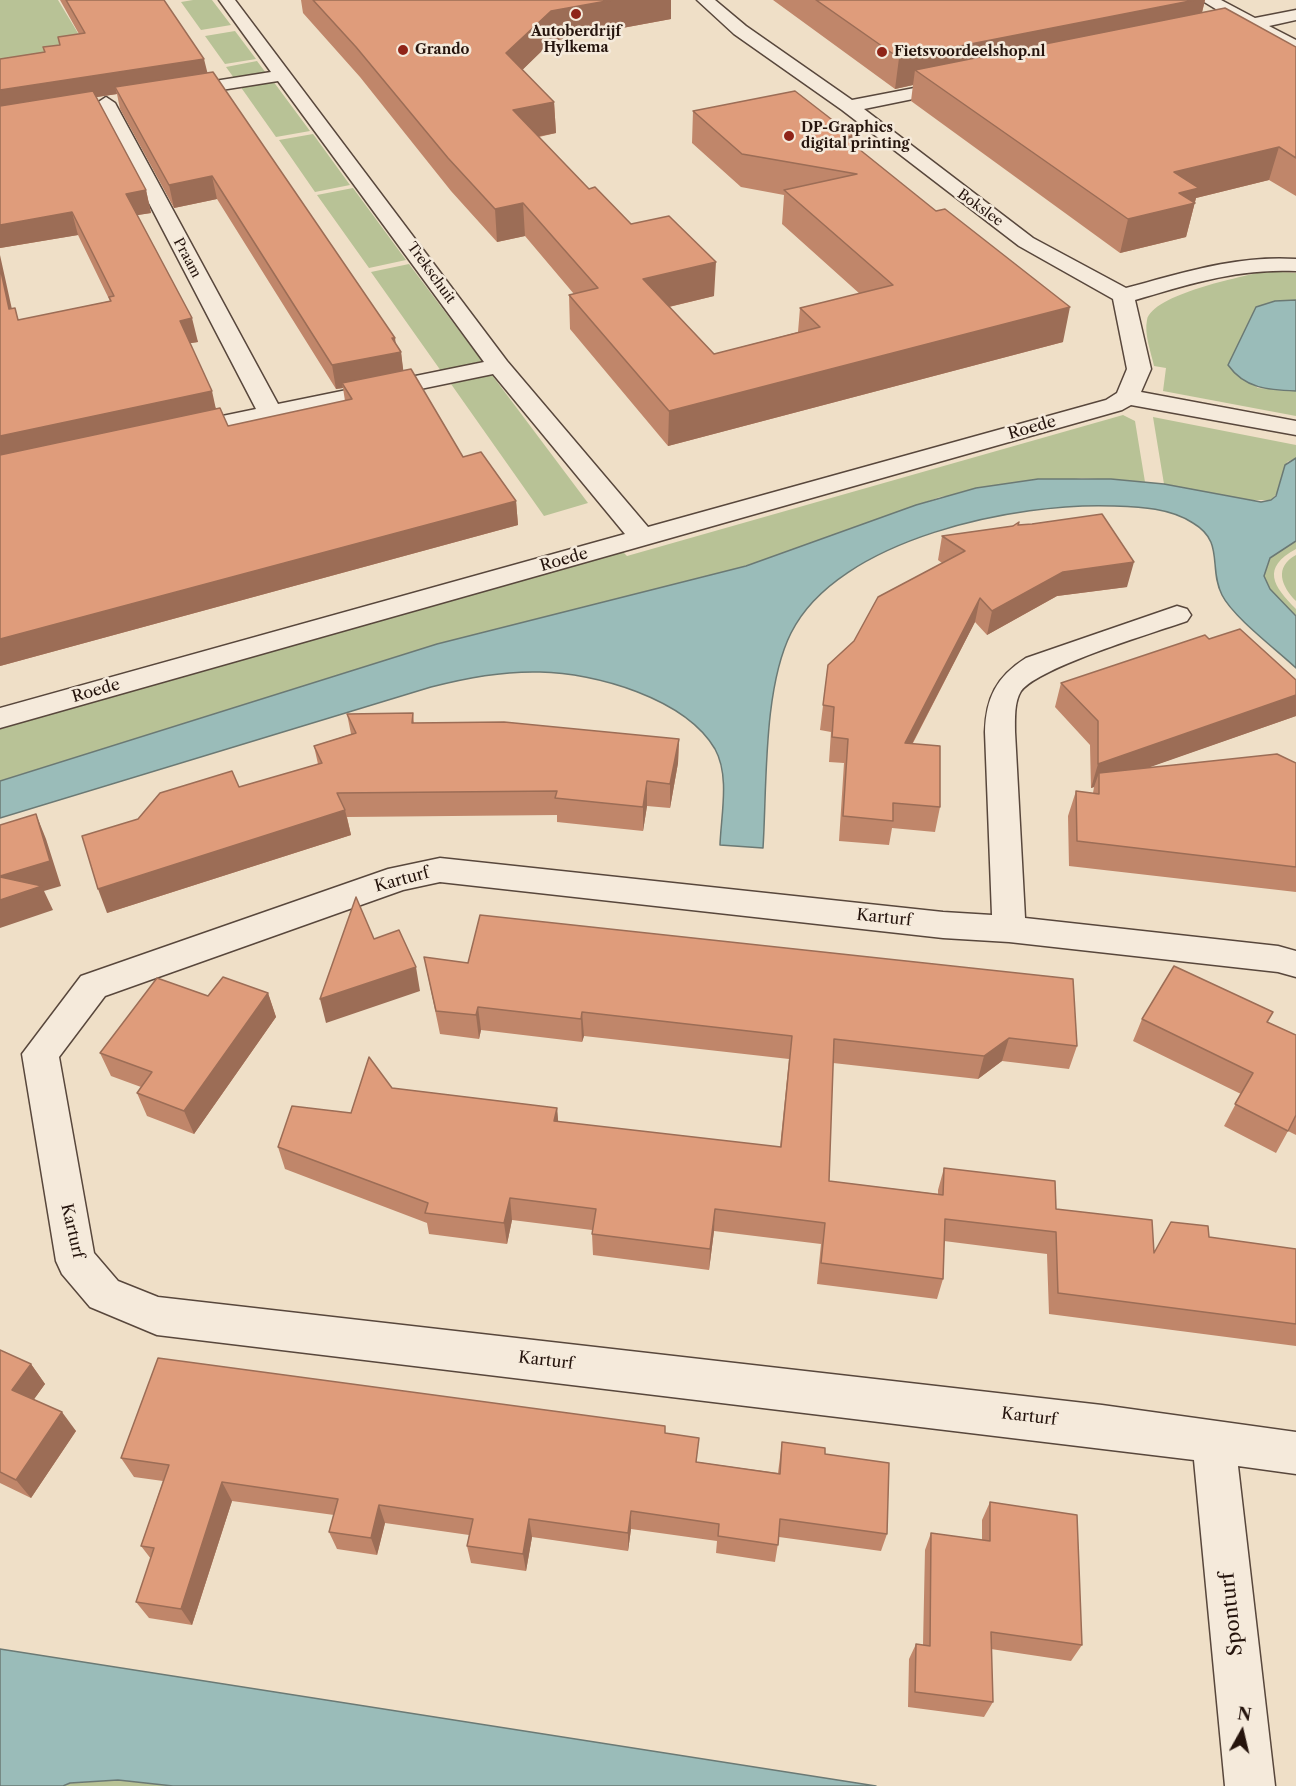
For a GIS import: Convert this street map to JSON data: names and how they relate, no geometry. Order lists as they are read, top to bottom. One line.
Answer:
{"streets":{"street":["Bokslee","Praam","Trekschuit","Roede","Karturf","Sponturf"]},"crossings":[["Trekschuit","Roede"],["Karturf","Sponturf"]],"places":["Autoberdrijf Hylkema","Grando","Fietsvoordeelshop.nl","DP-Graphics digital printing"],"north":"top"}
